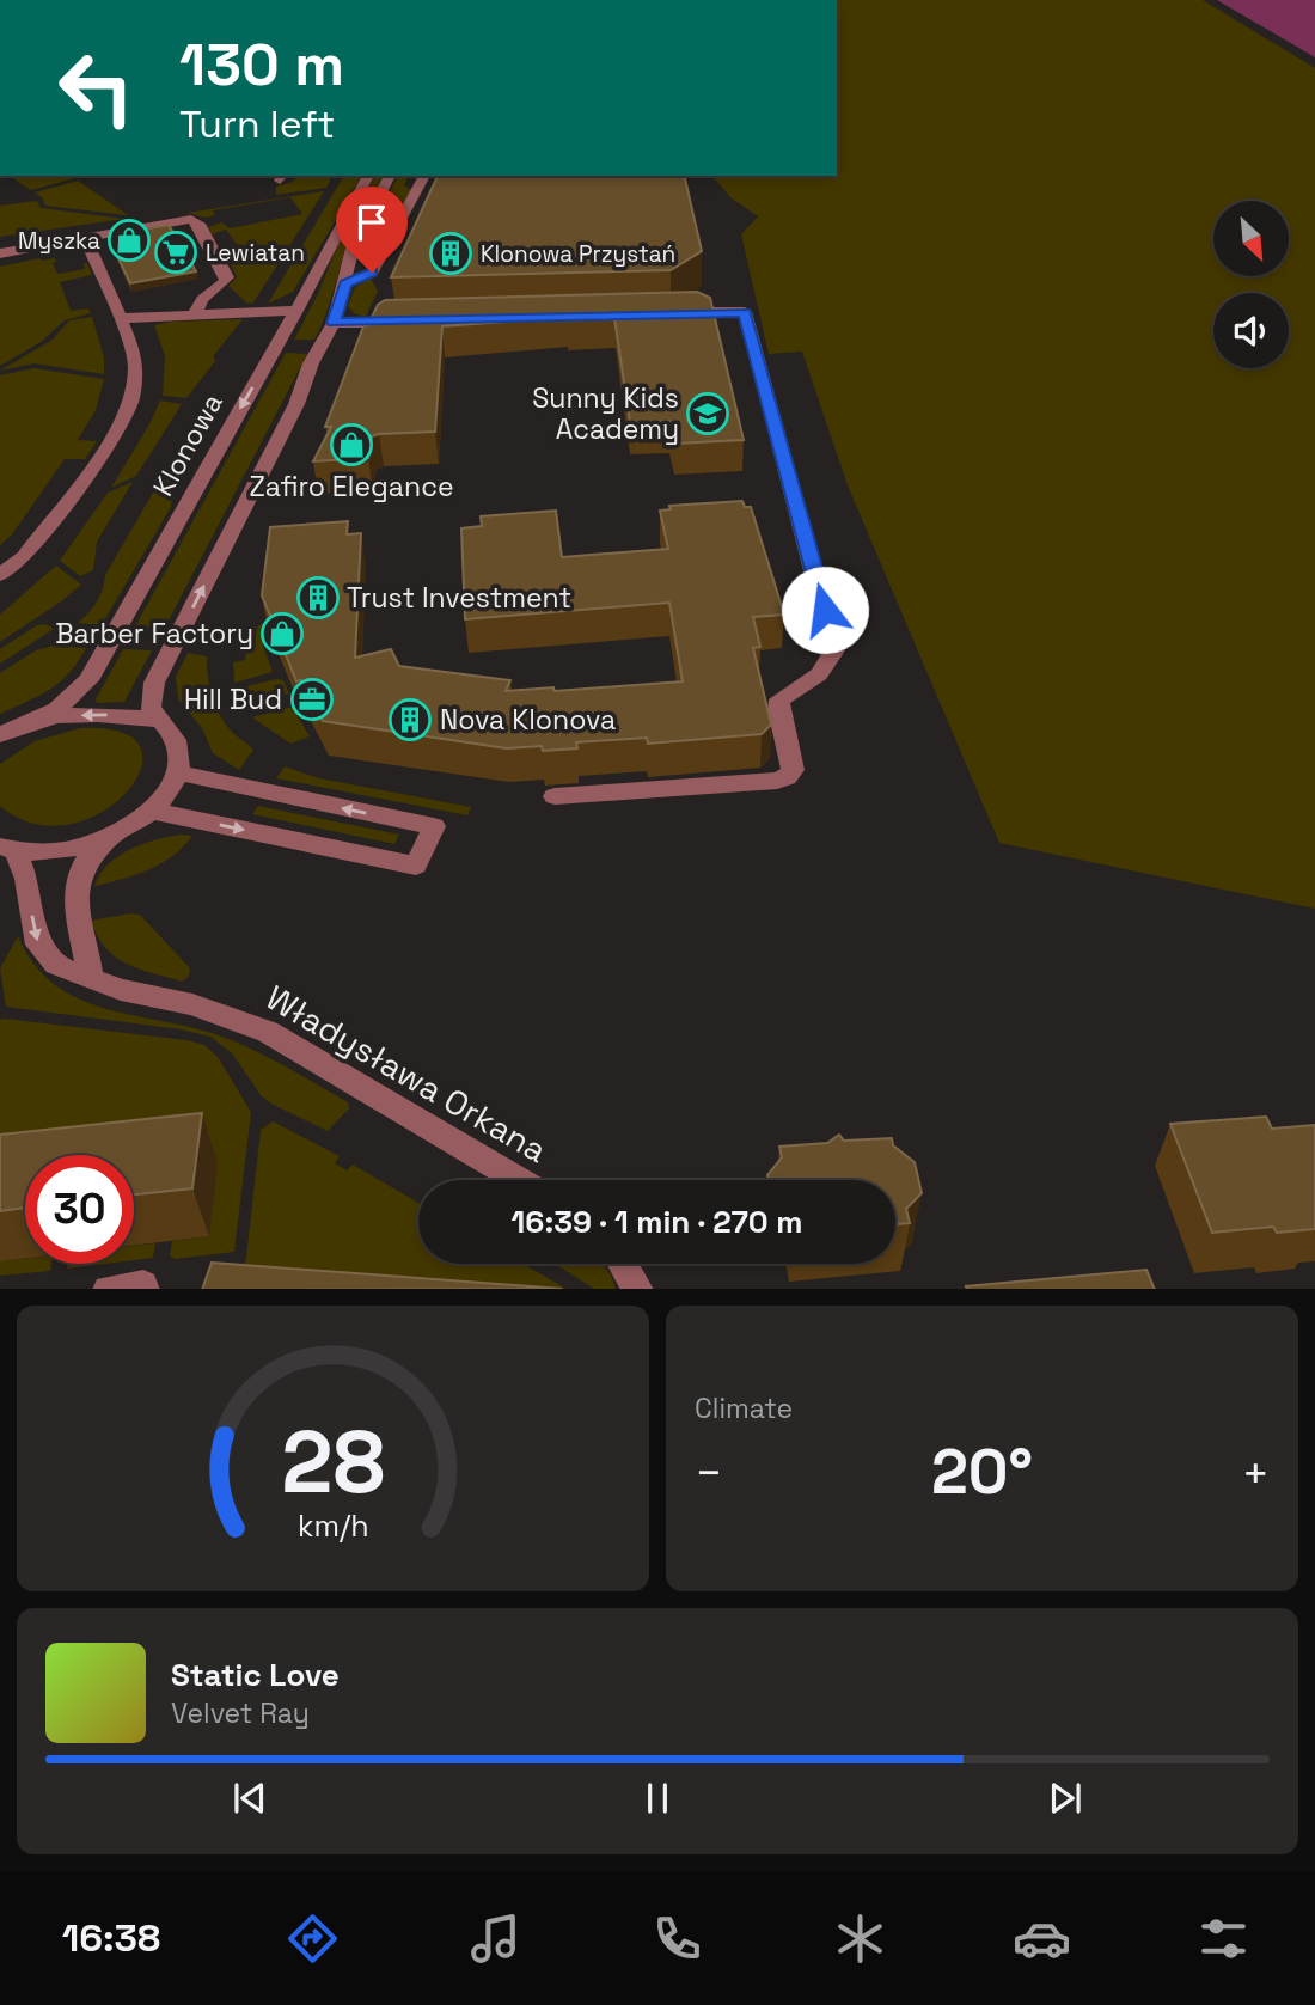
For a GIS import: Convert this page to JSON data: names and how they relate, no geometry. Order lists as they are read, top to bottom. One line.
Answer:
{"streets":{"street":["Klonowa","Władysława Orkana"]},"places":{"shop":["Myszka","Zafiro Elegance","Barber Factory"],"supermarket":["Lewiatan"],"building":["Klonowa Przystań","Trust Investment","Nova Klonova"],"school or university":["Sunny Kids Academy"],"office":["Hill Bud"]},"north":"bottom right","page":{"turn":["130 m","Turn left"],"limit":"30","trip":"16:39 · 1 min · 270 m","tile":"Climate","heat":["−","20°","+"],"song":["Static Love","Velvet Ray"],"tabs":"16:38","gauge":["28","km/h"]}}
